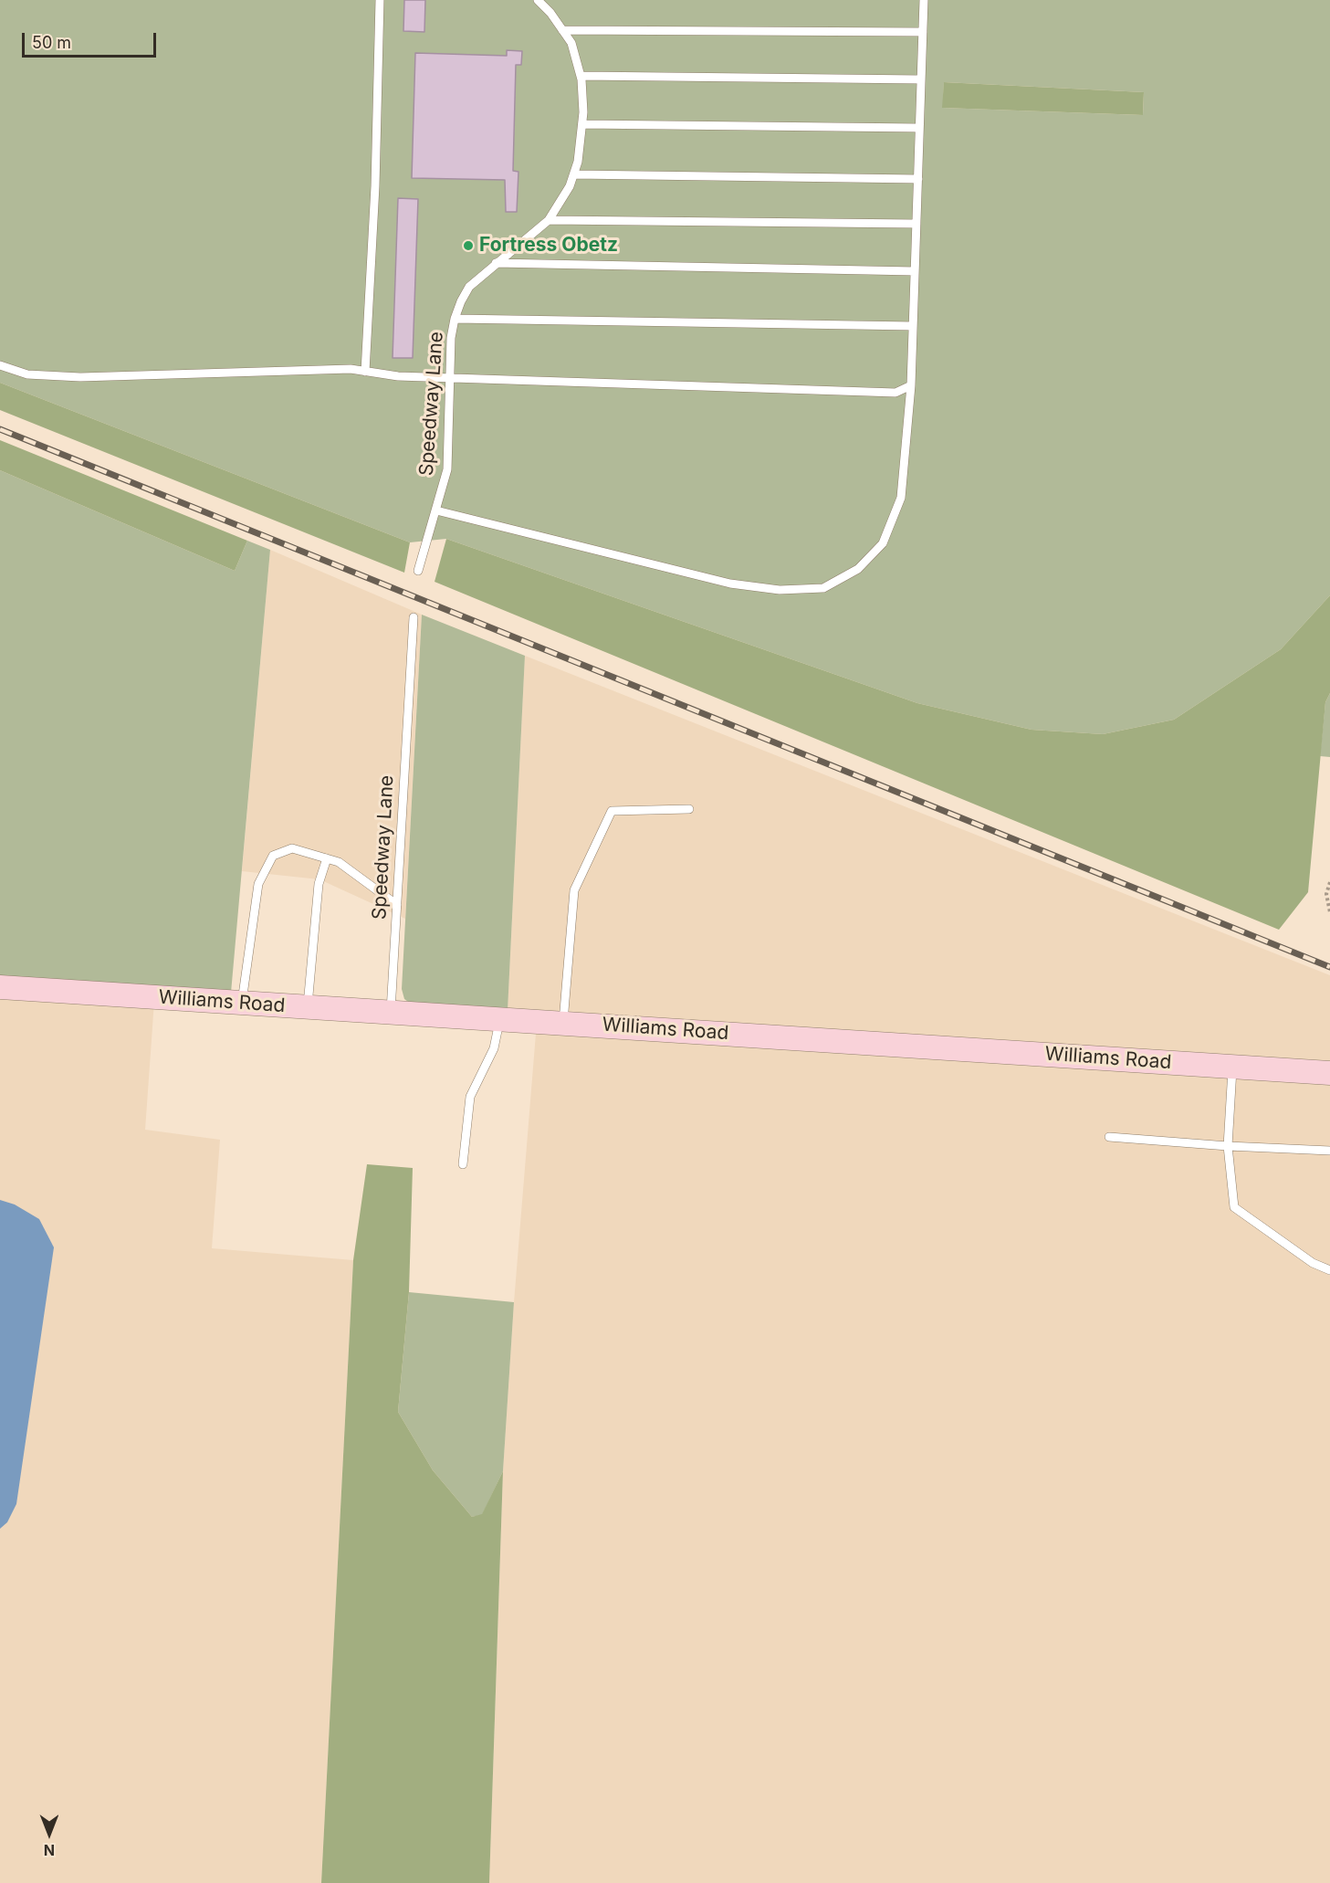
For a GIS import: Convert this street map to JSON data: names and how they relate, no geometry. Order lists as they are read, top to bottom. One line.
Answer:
{"streets":{"main road":["Williams Road"],"lane":["Speedway Lane"]},"crossings":[["Speedway Lane","Williams Road"]],"places":["Fortress Obetz"],"scale_bar":"50 m","north":"bottom"}
